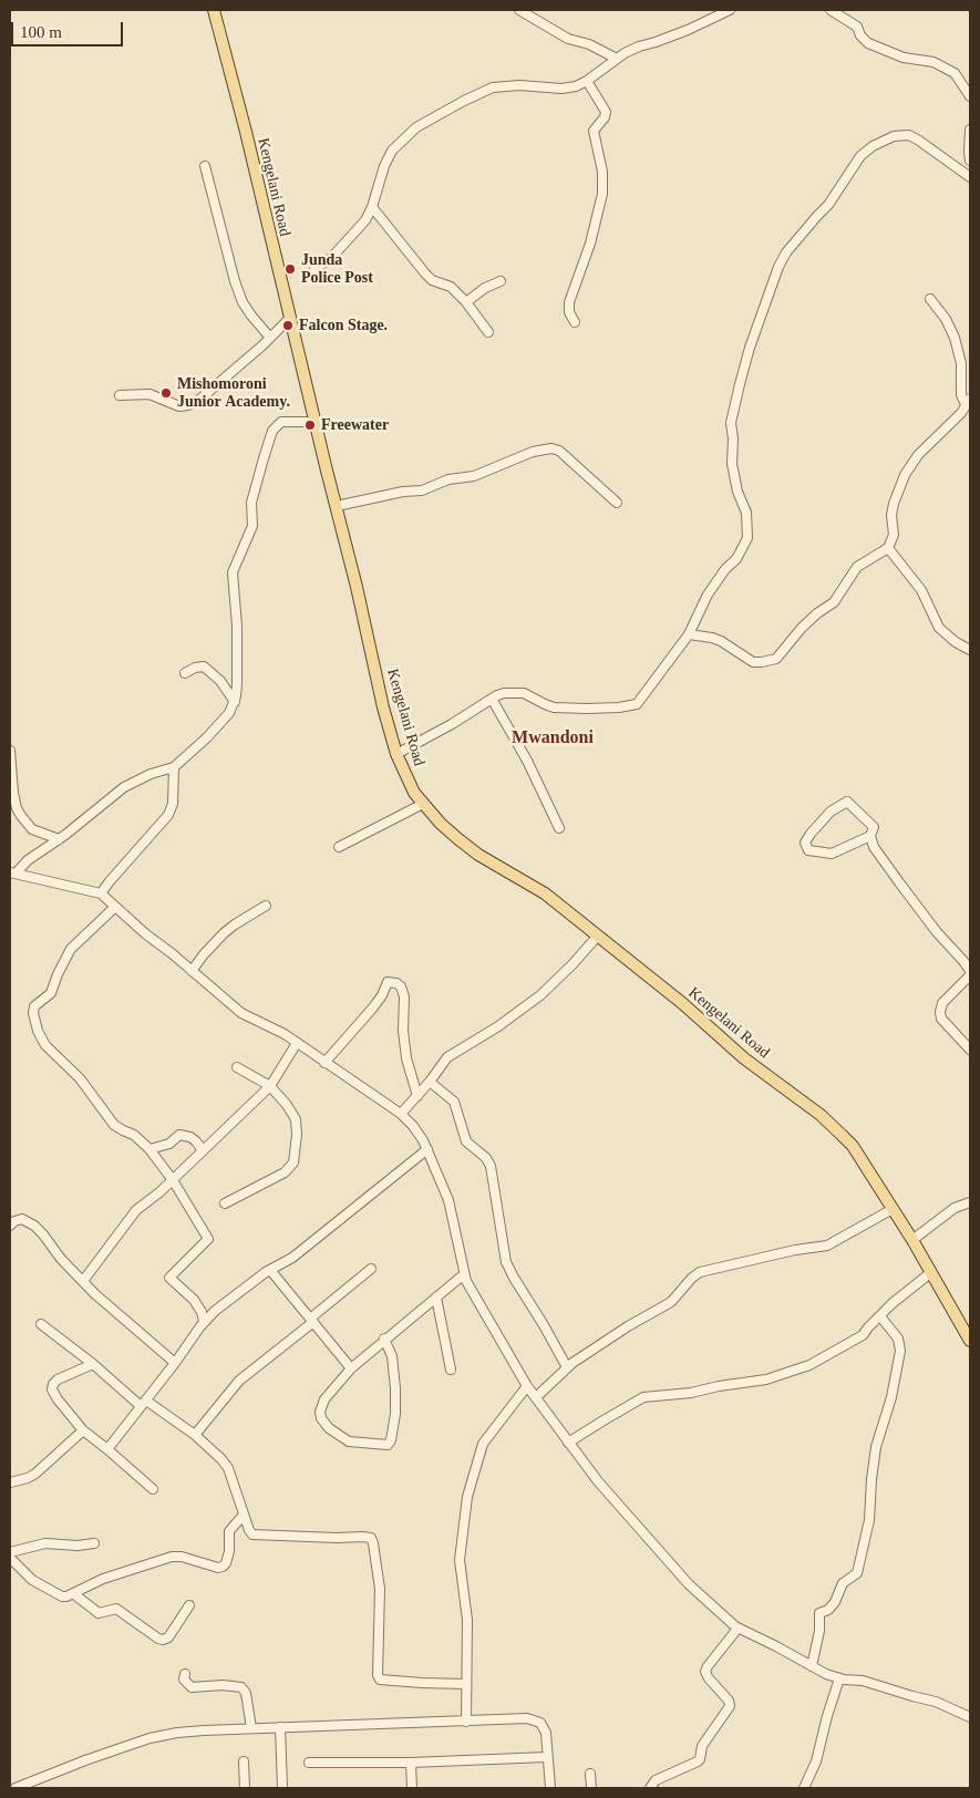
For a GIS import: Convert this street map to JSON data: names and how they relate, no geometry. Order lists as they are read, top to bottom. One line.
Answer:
{"streets":{"main road":["Kengelani Road"]},"districts":["Mwandoni"],"places":["Junda Police Post","Falcon Stage.","Mishomoroni Junior Academy.","Freewater"],"scale_bar":"100 m"}
